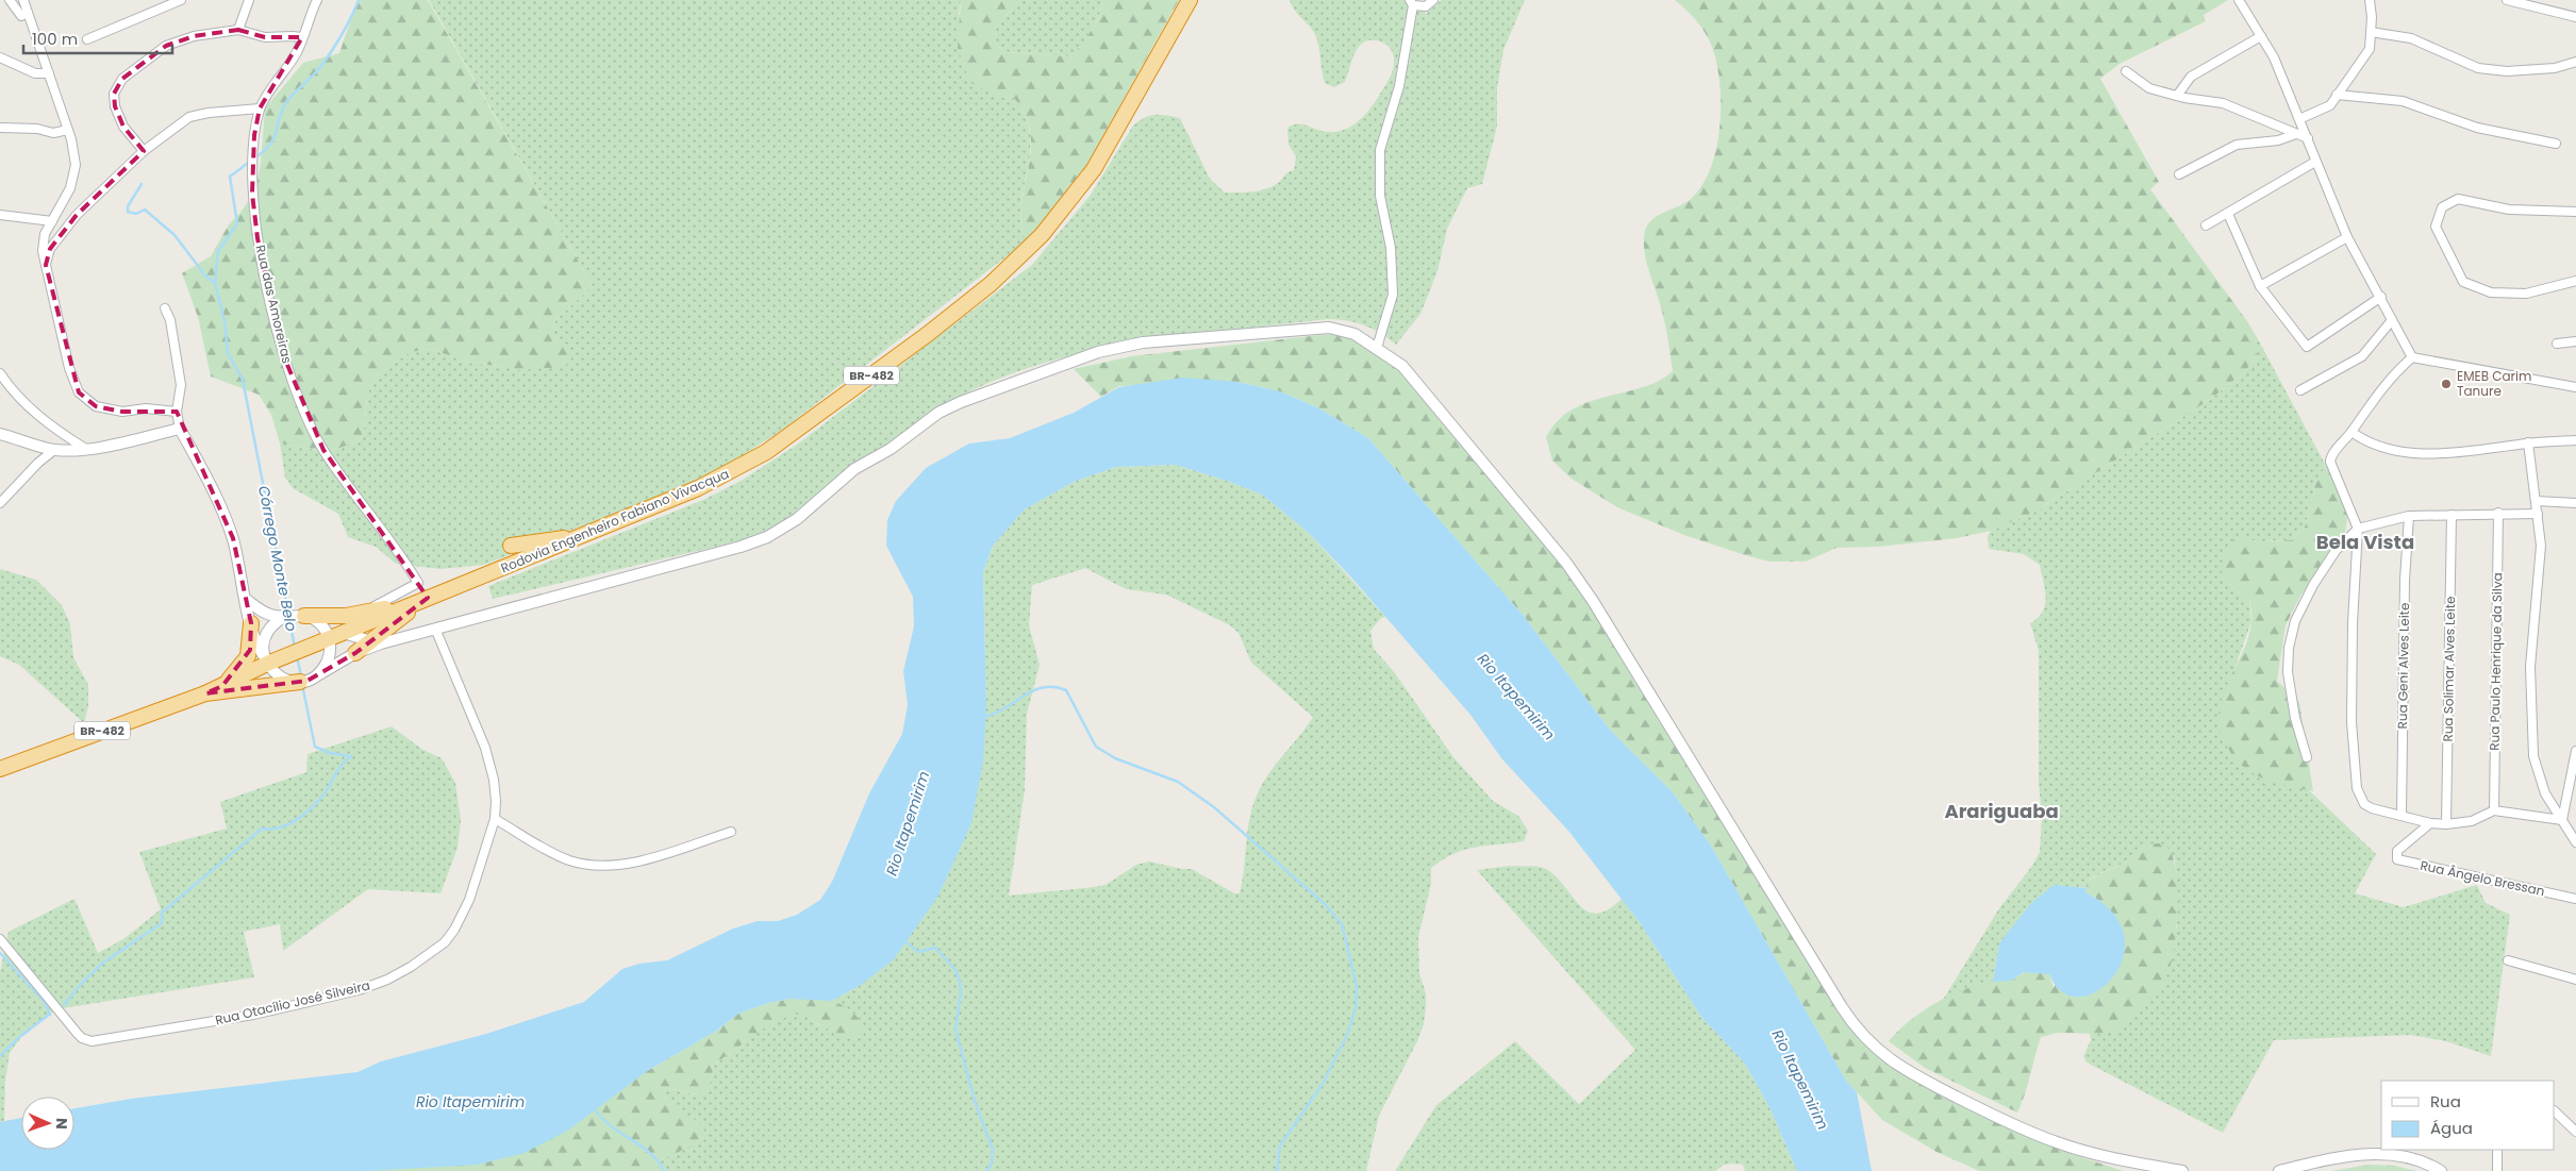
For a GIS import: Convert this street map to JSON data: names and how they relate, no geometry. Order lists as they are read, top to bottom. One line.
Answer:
{"streets":{"highway":["BR-482","Rodovia Engenheiro Fabiano Vivacqua"],"street":["Rua das Amoreiras","Rua Paulo Henrique da Silva","Rua Geni Alves Leite","Rua Solimar Alves Leite","Rua Ângelo Bressan","Rua Otacílio José Silveira"]},"crossings":[["BR-482","Rodovia Engenheiro Fabiano Vivacqua"]],"districts":["Bela Vista","Arariguaba"],"water":["Córrego Monte Belo","Rio Itapemirim"],"places":["EMEB Carim Tanure"],"legend":["Rua","Água"],"scale_bar":"100 m","north":"right"}
